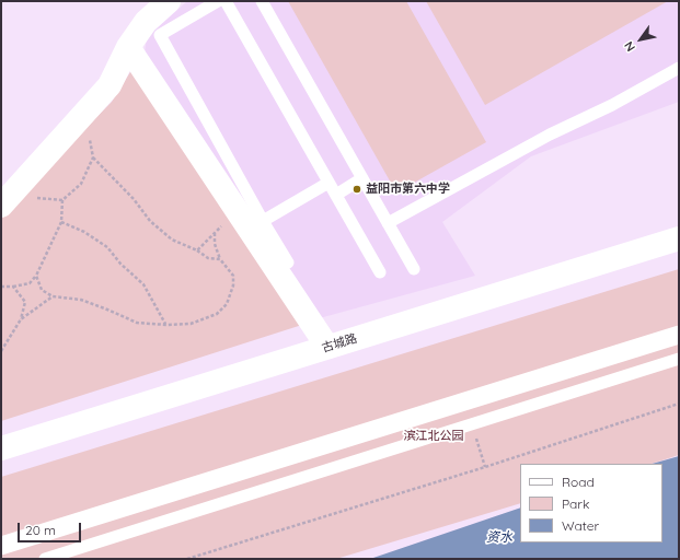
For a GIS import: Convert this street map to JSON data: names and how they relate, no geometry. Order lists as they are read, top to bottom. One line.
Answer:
{"streets":{"street":["古城路"]},"water":["资水"],"parks":["滨江北公园"],"places":["益阳市第六中学"],"legend":["Road","Park","Water"],"scale_bar":"20 m","north":"bottom left"}
